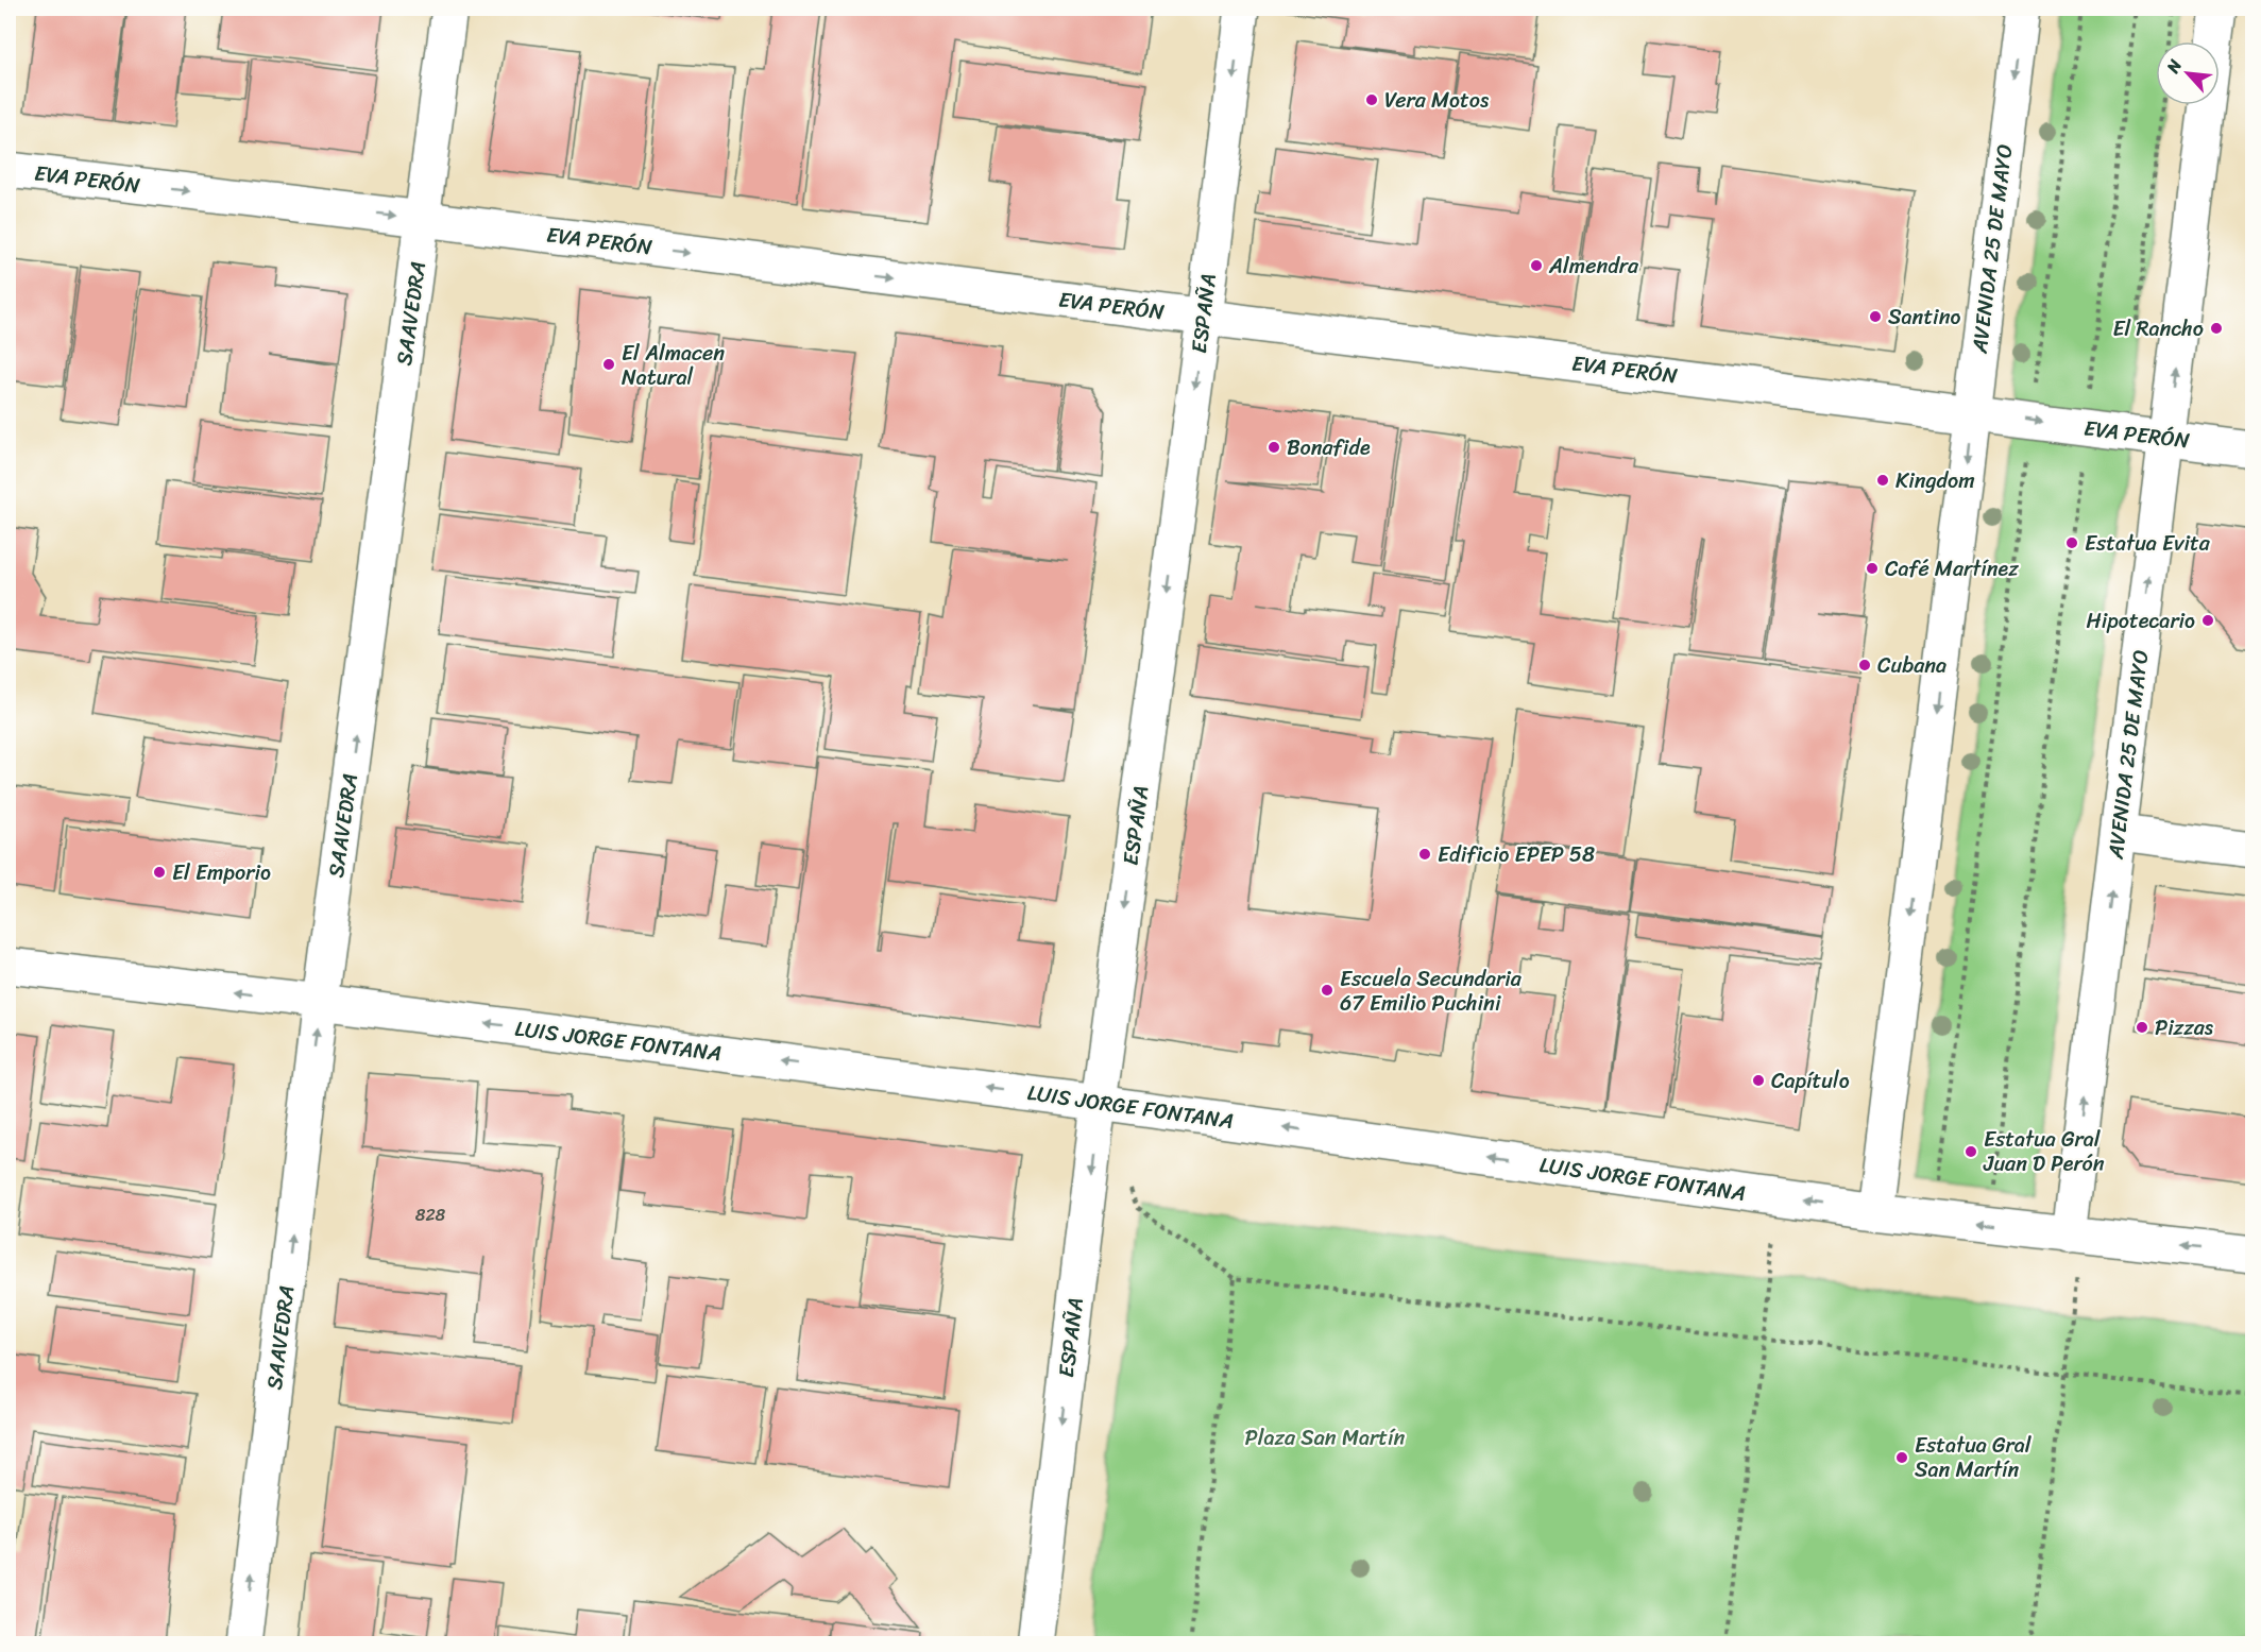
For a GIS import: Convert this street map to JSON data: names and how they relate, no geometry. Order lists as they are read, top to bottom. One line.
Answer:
{"streets":{"street":["EVA PERÓN","AVENIDA 25 DE MAYO","SAAVEDRA","ESPAÑA","LUIS JORGE FONTANA"]},"crossings":[["EVA PERÓN","AVENIDA 25 DE MAYO"],["EVA PERÓN","SAAVEDRA"],["EVA PERÓN","ESPAÑA"],["AVENIDA 25 DE MAYO","LUIS JORGE FONTANA"],["SAAVEDRA","LUIS JORGE FONTANA"],["ESPAÑA","LUIS JORGE FONTANA"]],"one_way":["EVA PERÓN","SAAVEDRA","ESPAÑA","LUIS JORGE FONTANA"],"parks":["Plaza San Martín"],"places":["Vera Motos","Almendra","Santino","El Rancho","El Almacen Natural","Bonafide","Kingdom","Estatua Evita","Café Martínez","Hipotecario","Cubana","Edificio EPEP 58","El Emporio","Escuela Secundaria 67 Emilio Puchini","Pizzas","Capítulo","Estatua Gral Juan D Perón","Estatua Gral San Martín"],"house_numbers":["828"],"north":"top left"}
